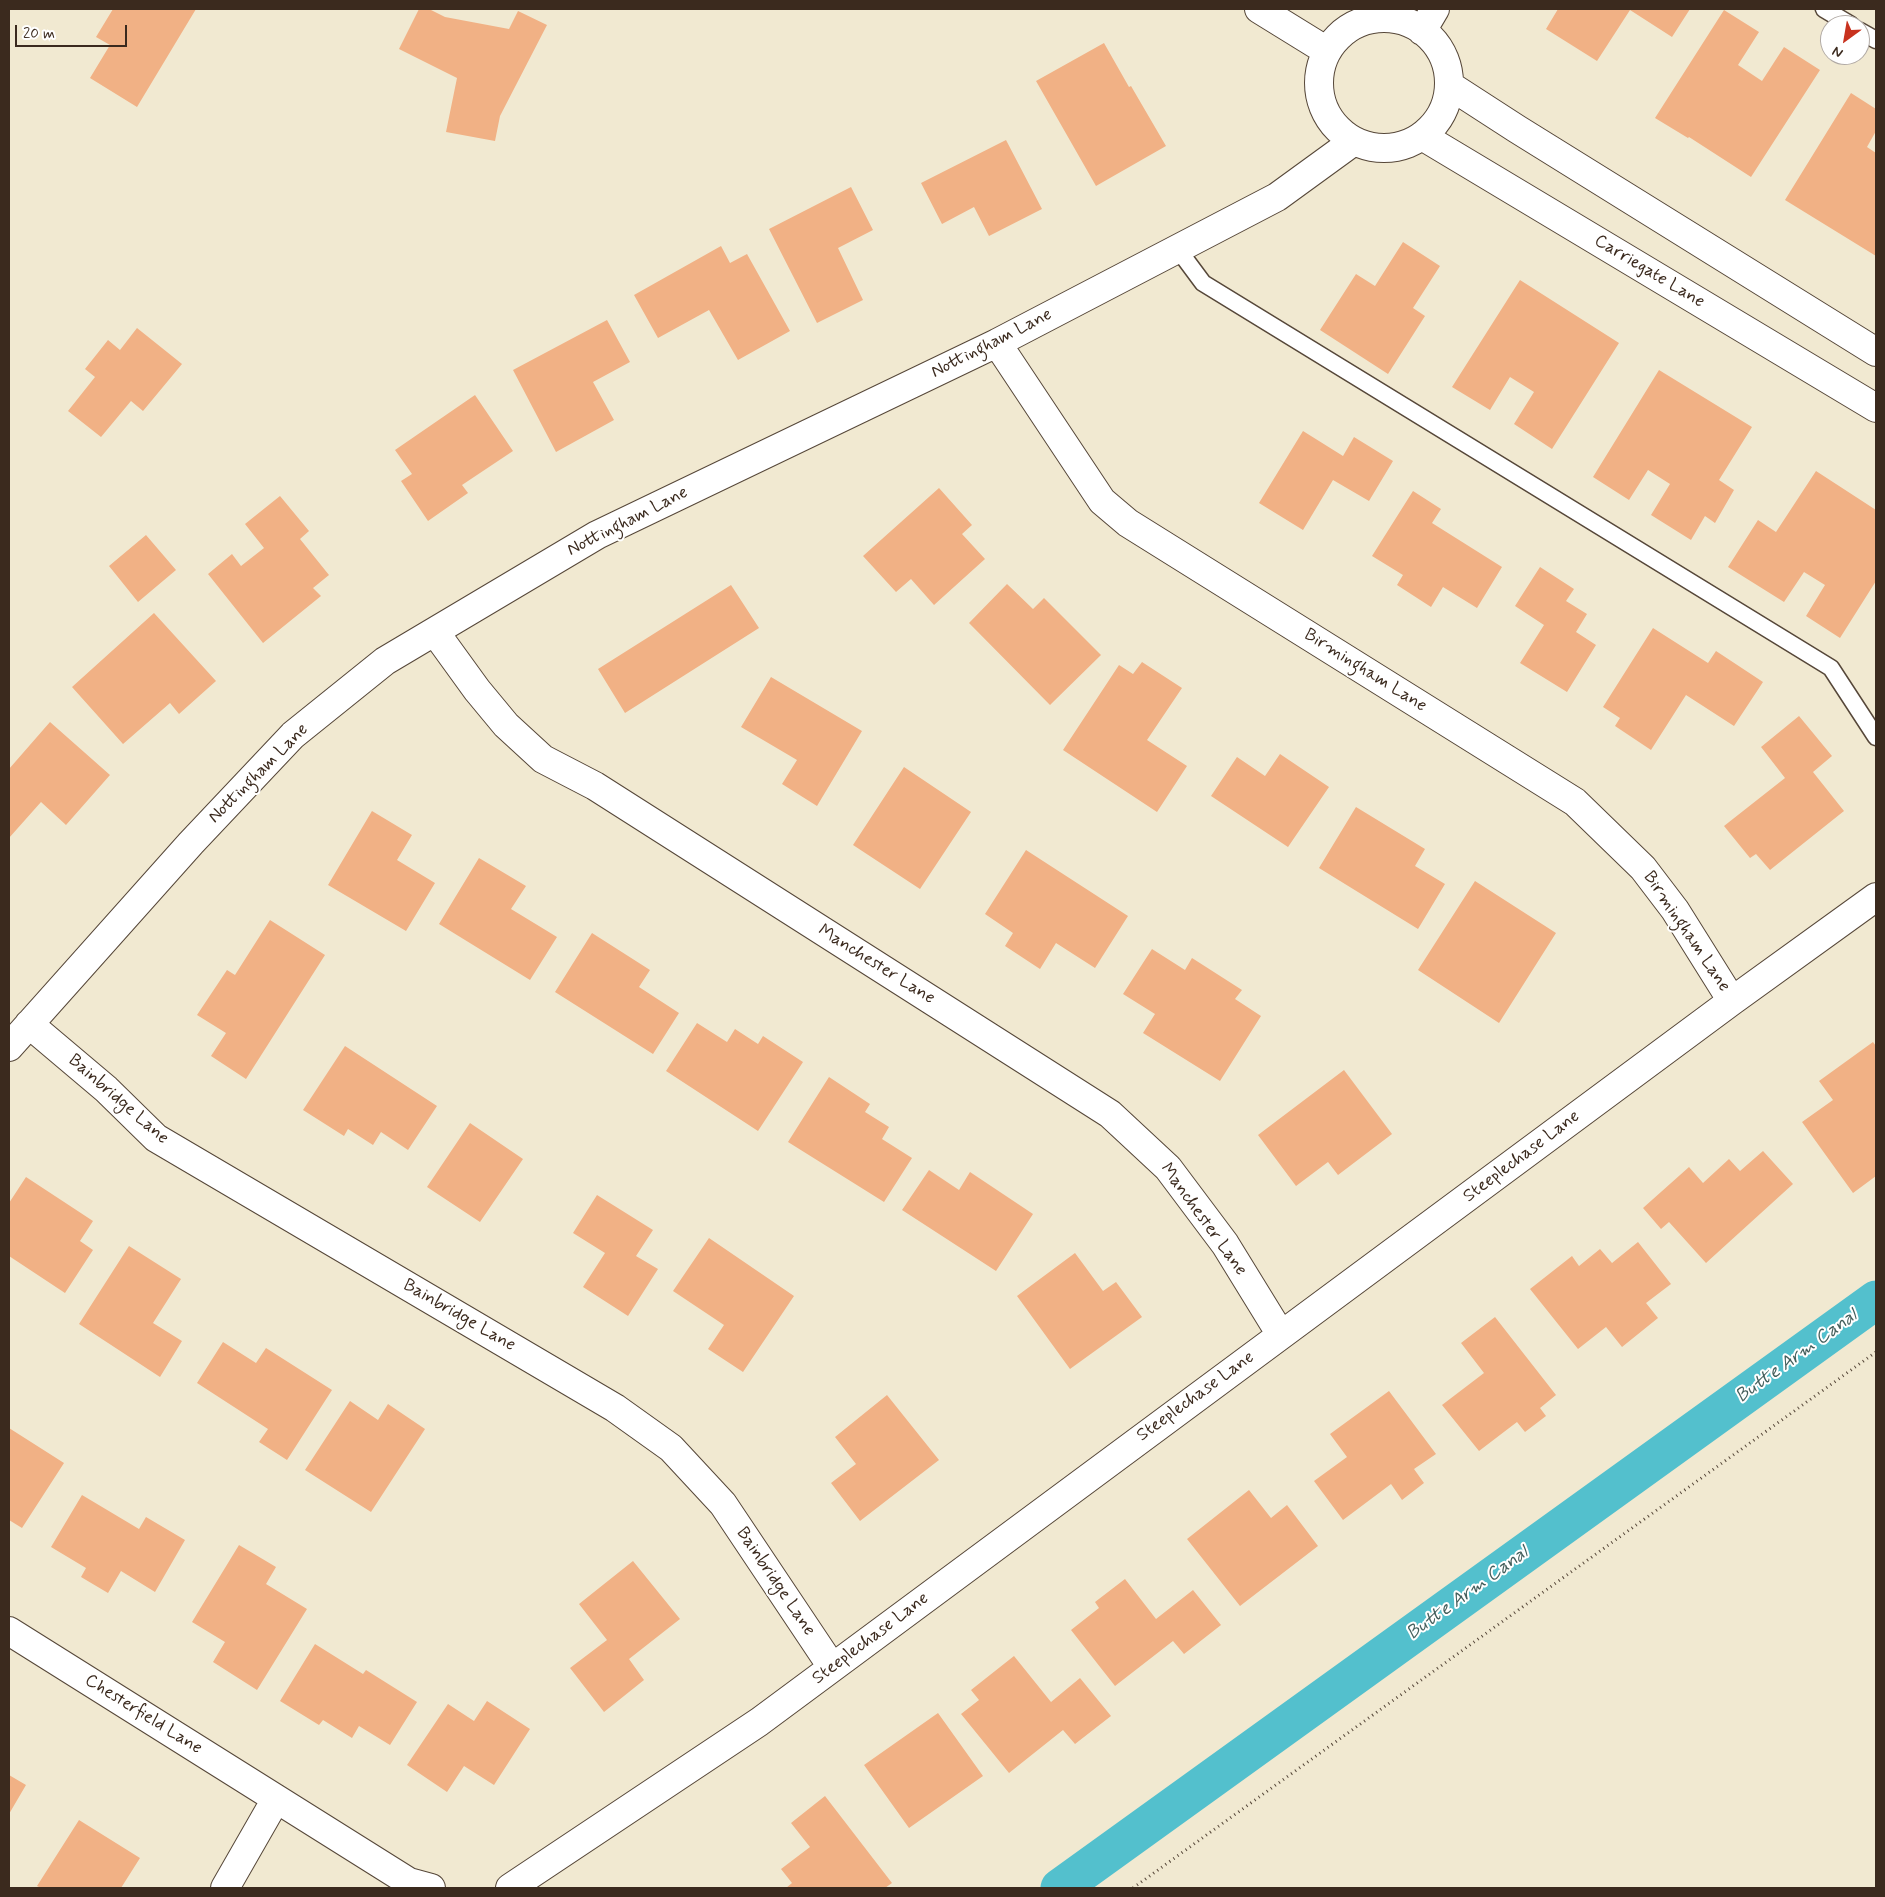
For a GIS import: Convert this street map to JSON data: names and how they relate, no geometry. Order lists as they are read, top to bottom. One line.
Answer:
{"streets":{"street":["Carriegate Lane","Nottingham Lane","Birmingham Lane","Manchester Lane","Bainbridge Lane","Steeplechase Lane","Chesterfield Lane"]},"crossings":[["Carriegate Lane","Nottingham Lane"],["Nottingham Lane","Birmingham Lane"],["Nottingham Lane","Manchester Lane"],["Nottingham Lane","Bainbridge Lane"],["Birmingham Lane","Steeplechase Lane"],["Manchester Lane","Steeplechase Lane"],["Bainbridge Lane","Steeplechase Lane"]],"water":["Butte Arm Canal"],"scale_bar":"20 m","north":"bottom left"}
